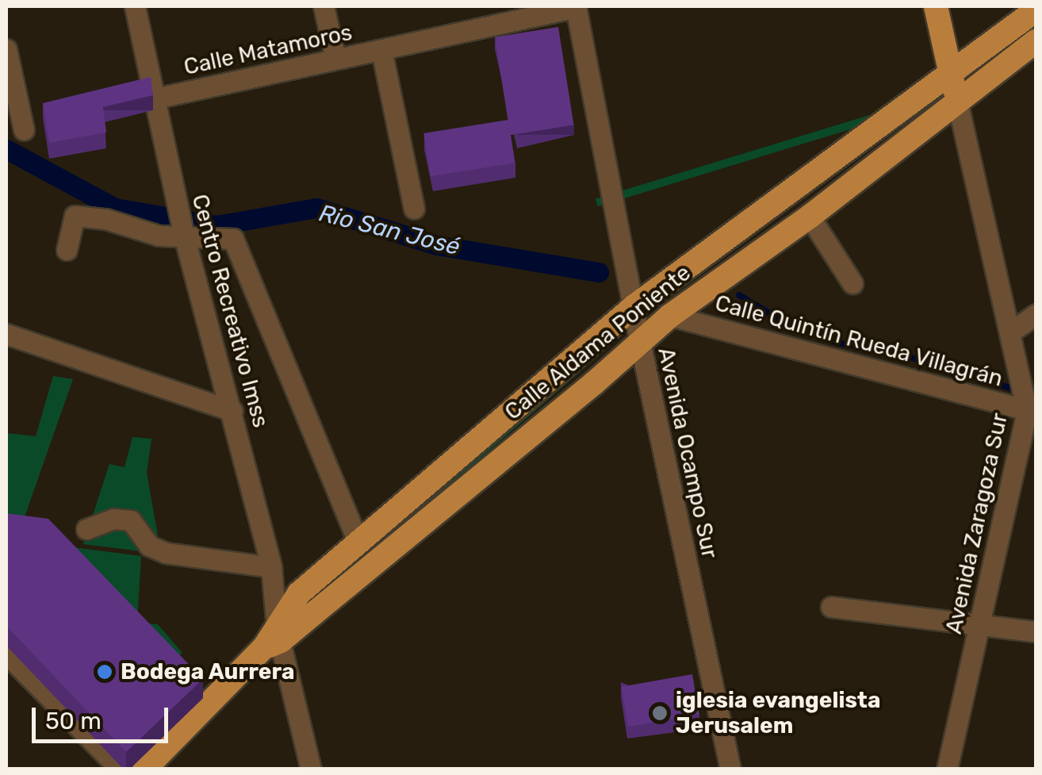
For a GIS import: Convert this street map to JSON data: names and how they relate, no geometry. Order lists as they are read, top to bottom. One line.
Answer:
{"streets":{"main road":["Calle Aldama Poniente"],"street":["Calle Matamoros","Centro Recreativo Imss","Calle Quintín Rueda Villagrán","Avenida Ocampo Sur","Avenida Zaragoza Sur"]},"crossings":[["Calle Matamoros","Centro Recreativo Imss"],["Calle Matamoros","Avenida Ocampo Sur"],["Centro Recreativo Imss","Calle Aldama Poniente"],["Calle Quintín Rueda Villagrán","Calle Aldama Poniente"],["Calle Quintín Rueda Villagrán","Avenida Zaragoza Sur"],["Calle Aldama Poniente","Avenida Ocampo Sur"],["Calle Aldama Poniente","Avenida Zaragoza Sur"]],"water":["Rio San José"],"places":["Bodega Aurrera","iglesia evangelista Jerusalem"],"scale_bar":"50 m"}
